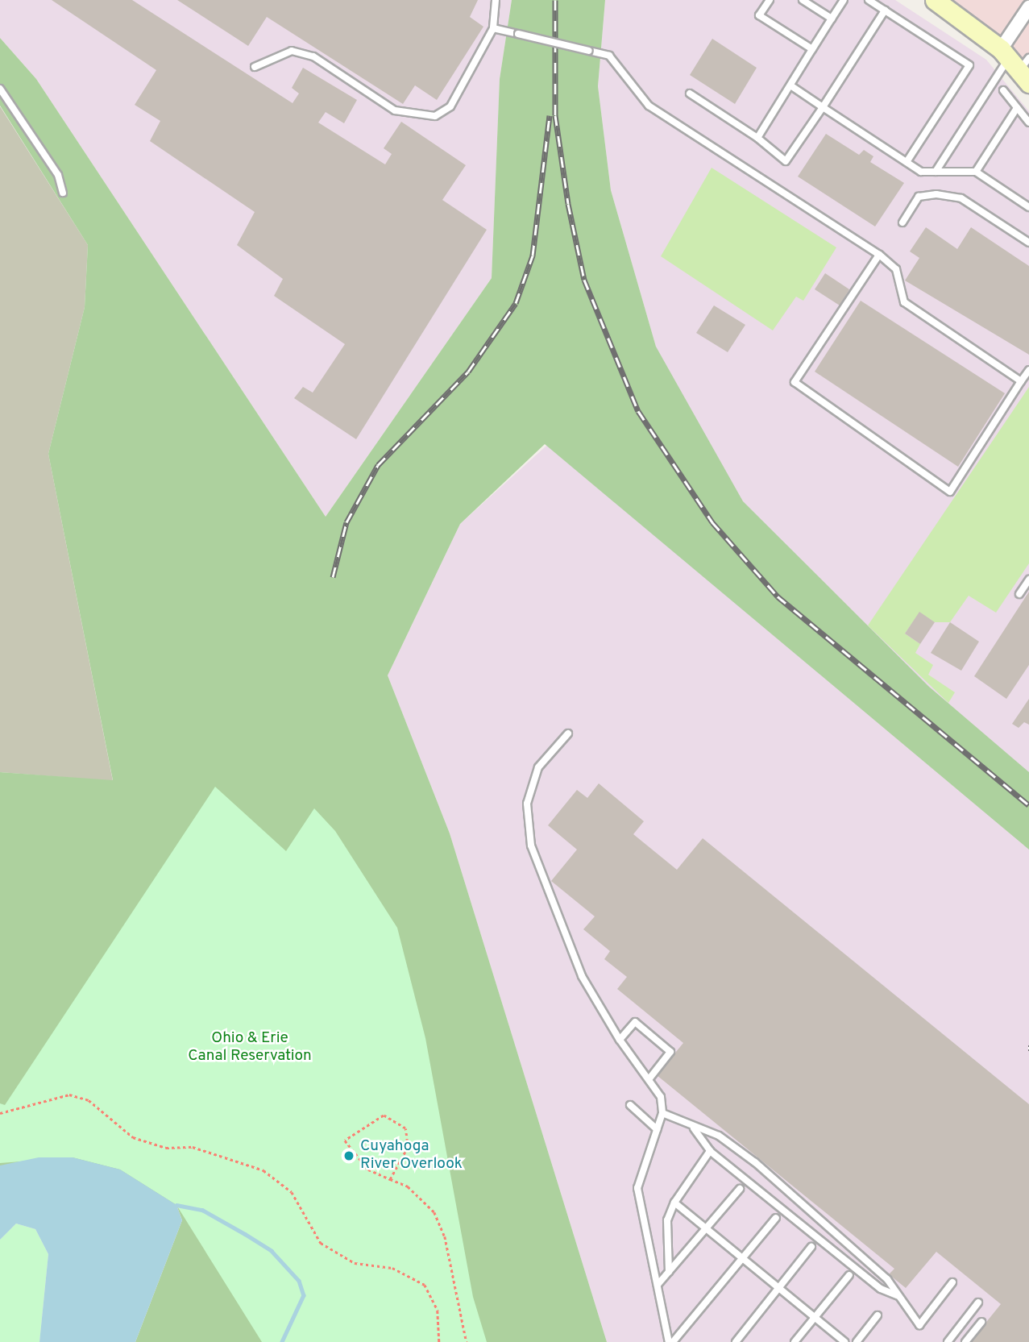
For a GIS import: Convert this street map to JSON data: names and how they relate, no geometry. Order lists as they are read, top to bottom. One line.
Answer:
{"parks":["Ohio & Erie Canal Reservation"],"places":["Cuyahoga River Overlook"]}
